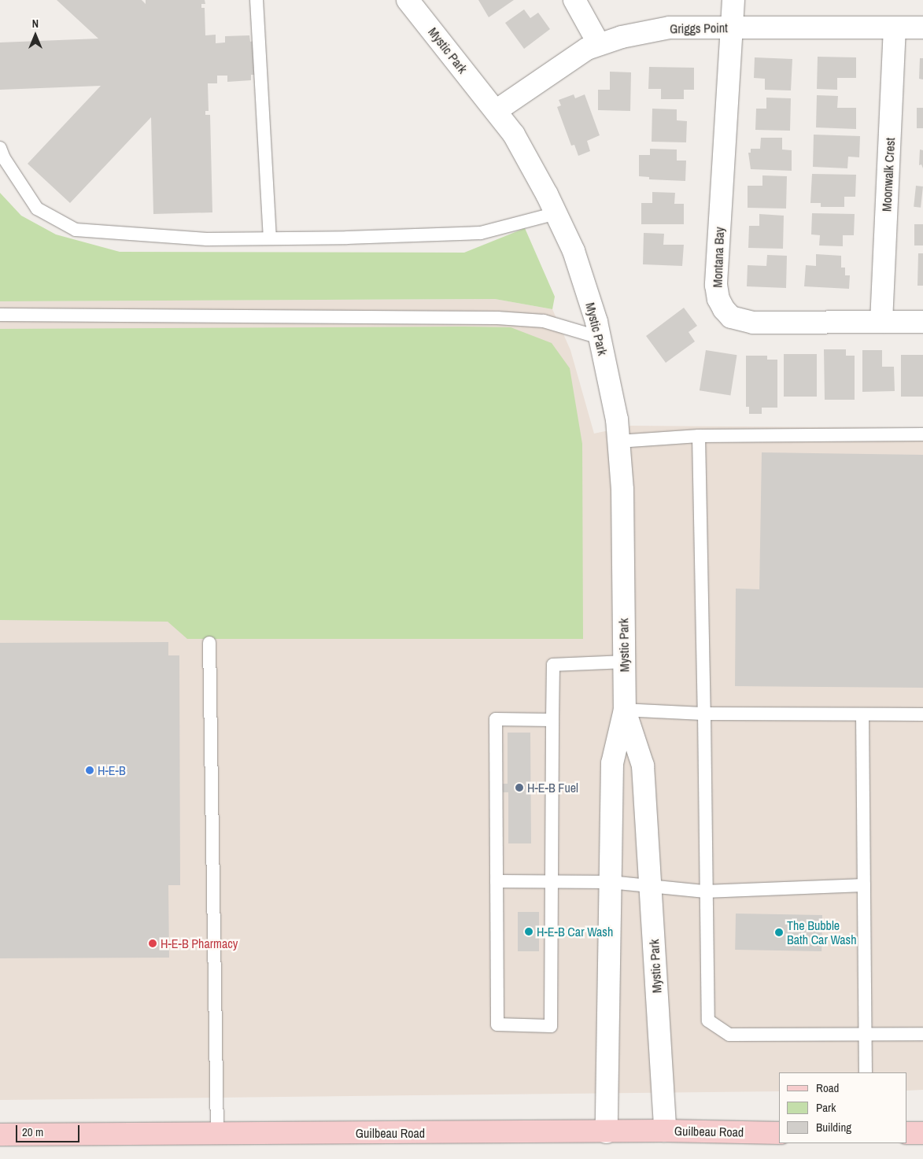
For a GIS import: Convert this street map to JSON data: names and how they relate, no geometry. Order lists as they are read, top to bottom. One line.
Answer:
{"streets":{"main road":["Guilbeau Road"],"street":["Griggs Point","Mystic Park","Moonwalk Crest","Montana Bay"]},"crossings":[["Griggs Point","Mystic Park"],["Griggs Point","Moonwalk Crest"],["Griggs Point","Montana Bay"],["Mystic Park","Guilbeau Road"],["Moonwalk Crest","Montana Bay"]],"places":["H-E-B","H-E-B Fuel","H-E-B Car Wash","The Bubble Bath Car Wash","H-E-B Pharmacy"],"legend":["Road","Park","Building"],"scale_bar":"20 m","north":"top"}
